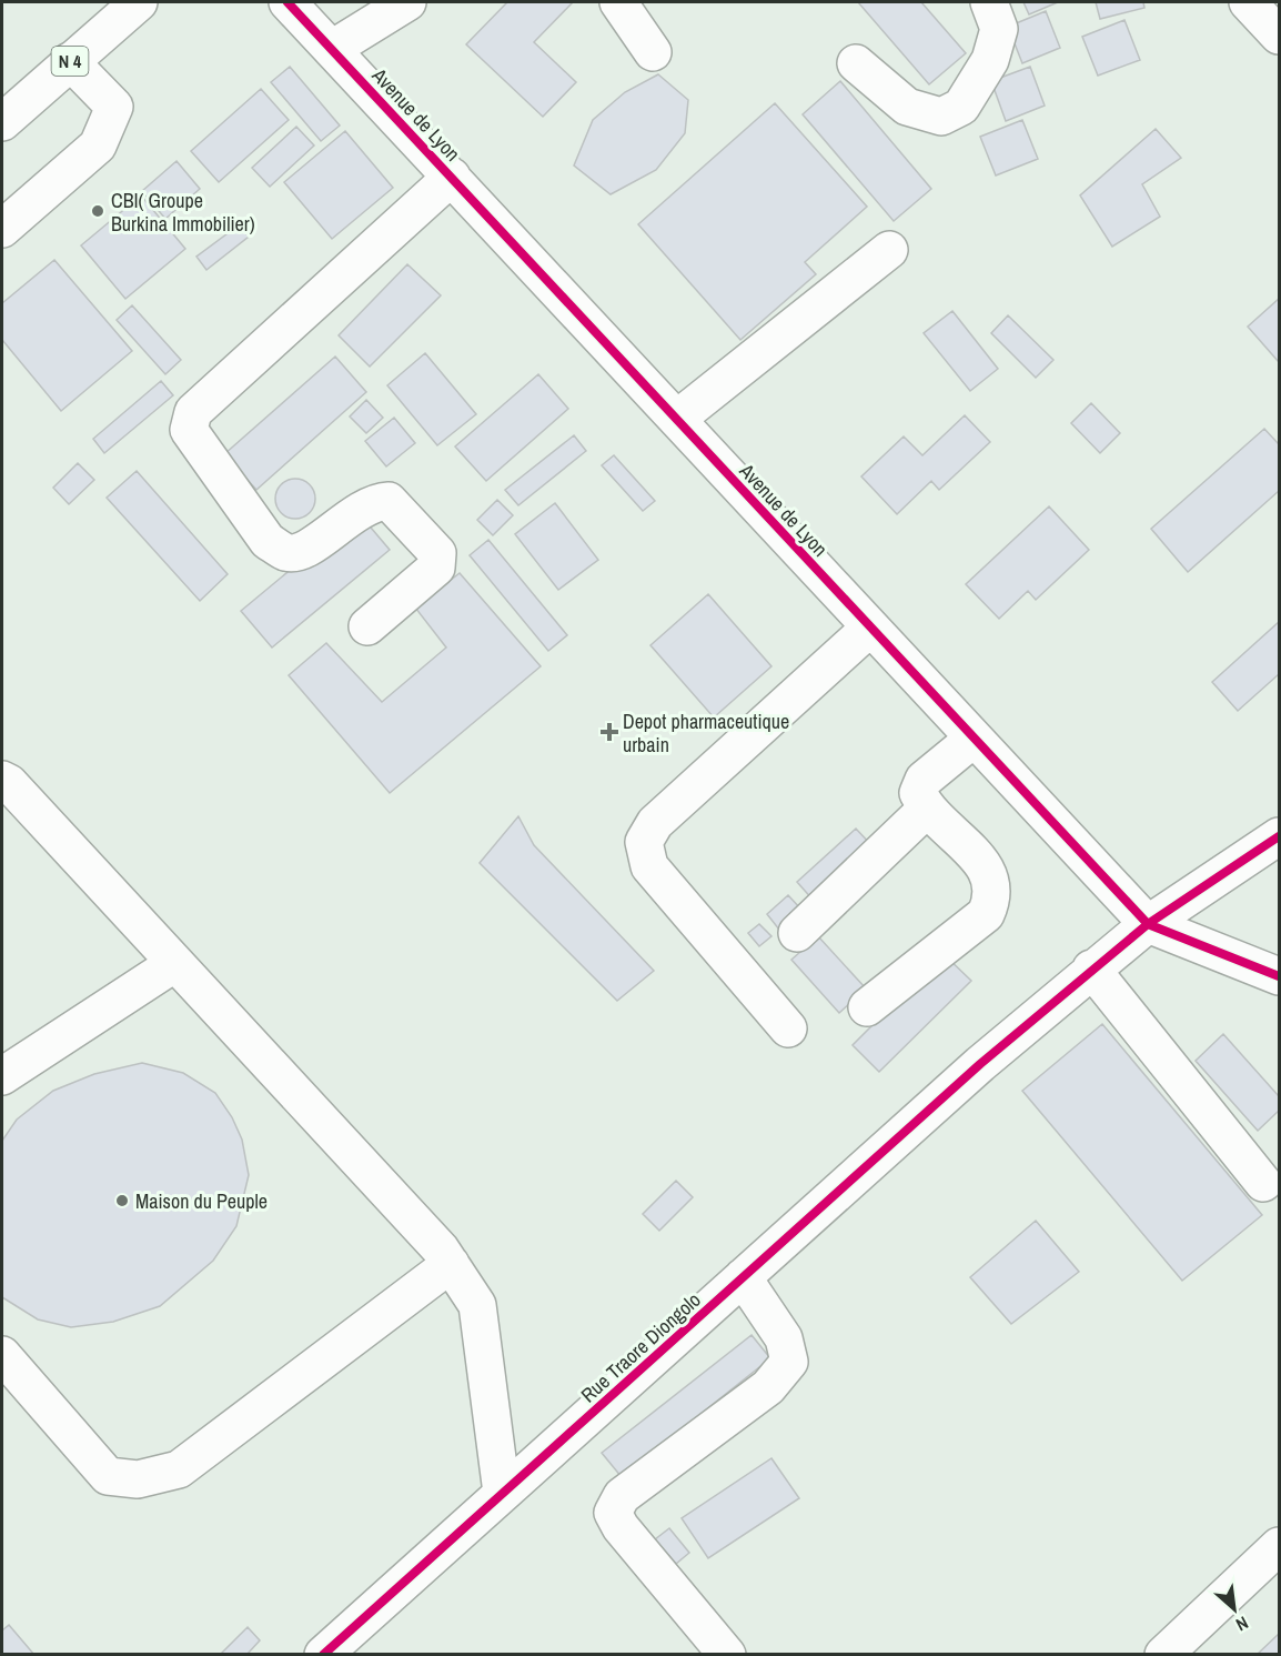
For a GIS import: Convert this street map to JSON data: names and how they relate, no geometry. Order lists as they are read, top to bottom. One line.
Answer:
{"streets":{"main road":["N 4","Avenue de Lyon","Rue Traore Diongolo"]},"crossings":[["Avenue de Lyon","Rue Traore Diongolo"]],"places":{"other":["CBI( Groupe Burkina Immobilier)","Maison du Peuple"],"health":["Depot pharmaceutique urbain"]},"north":"bottom right"}
